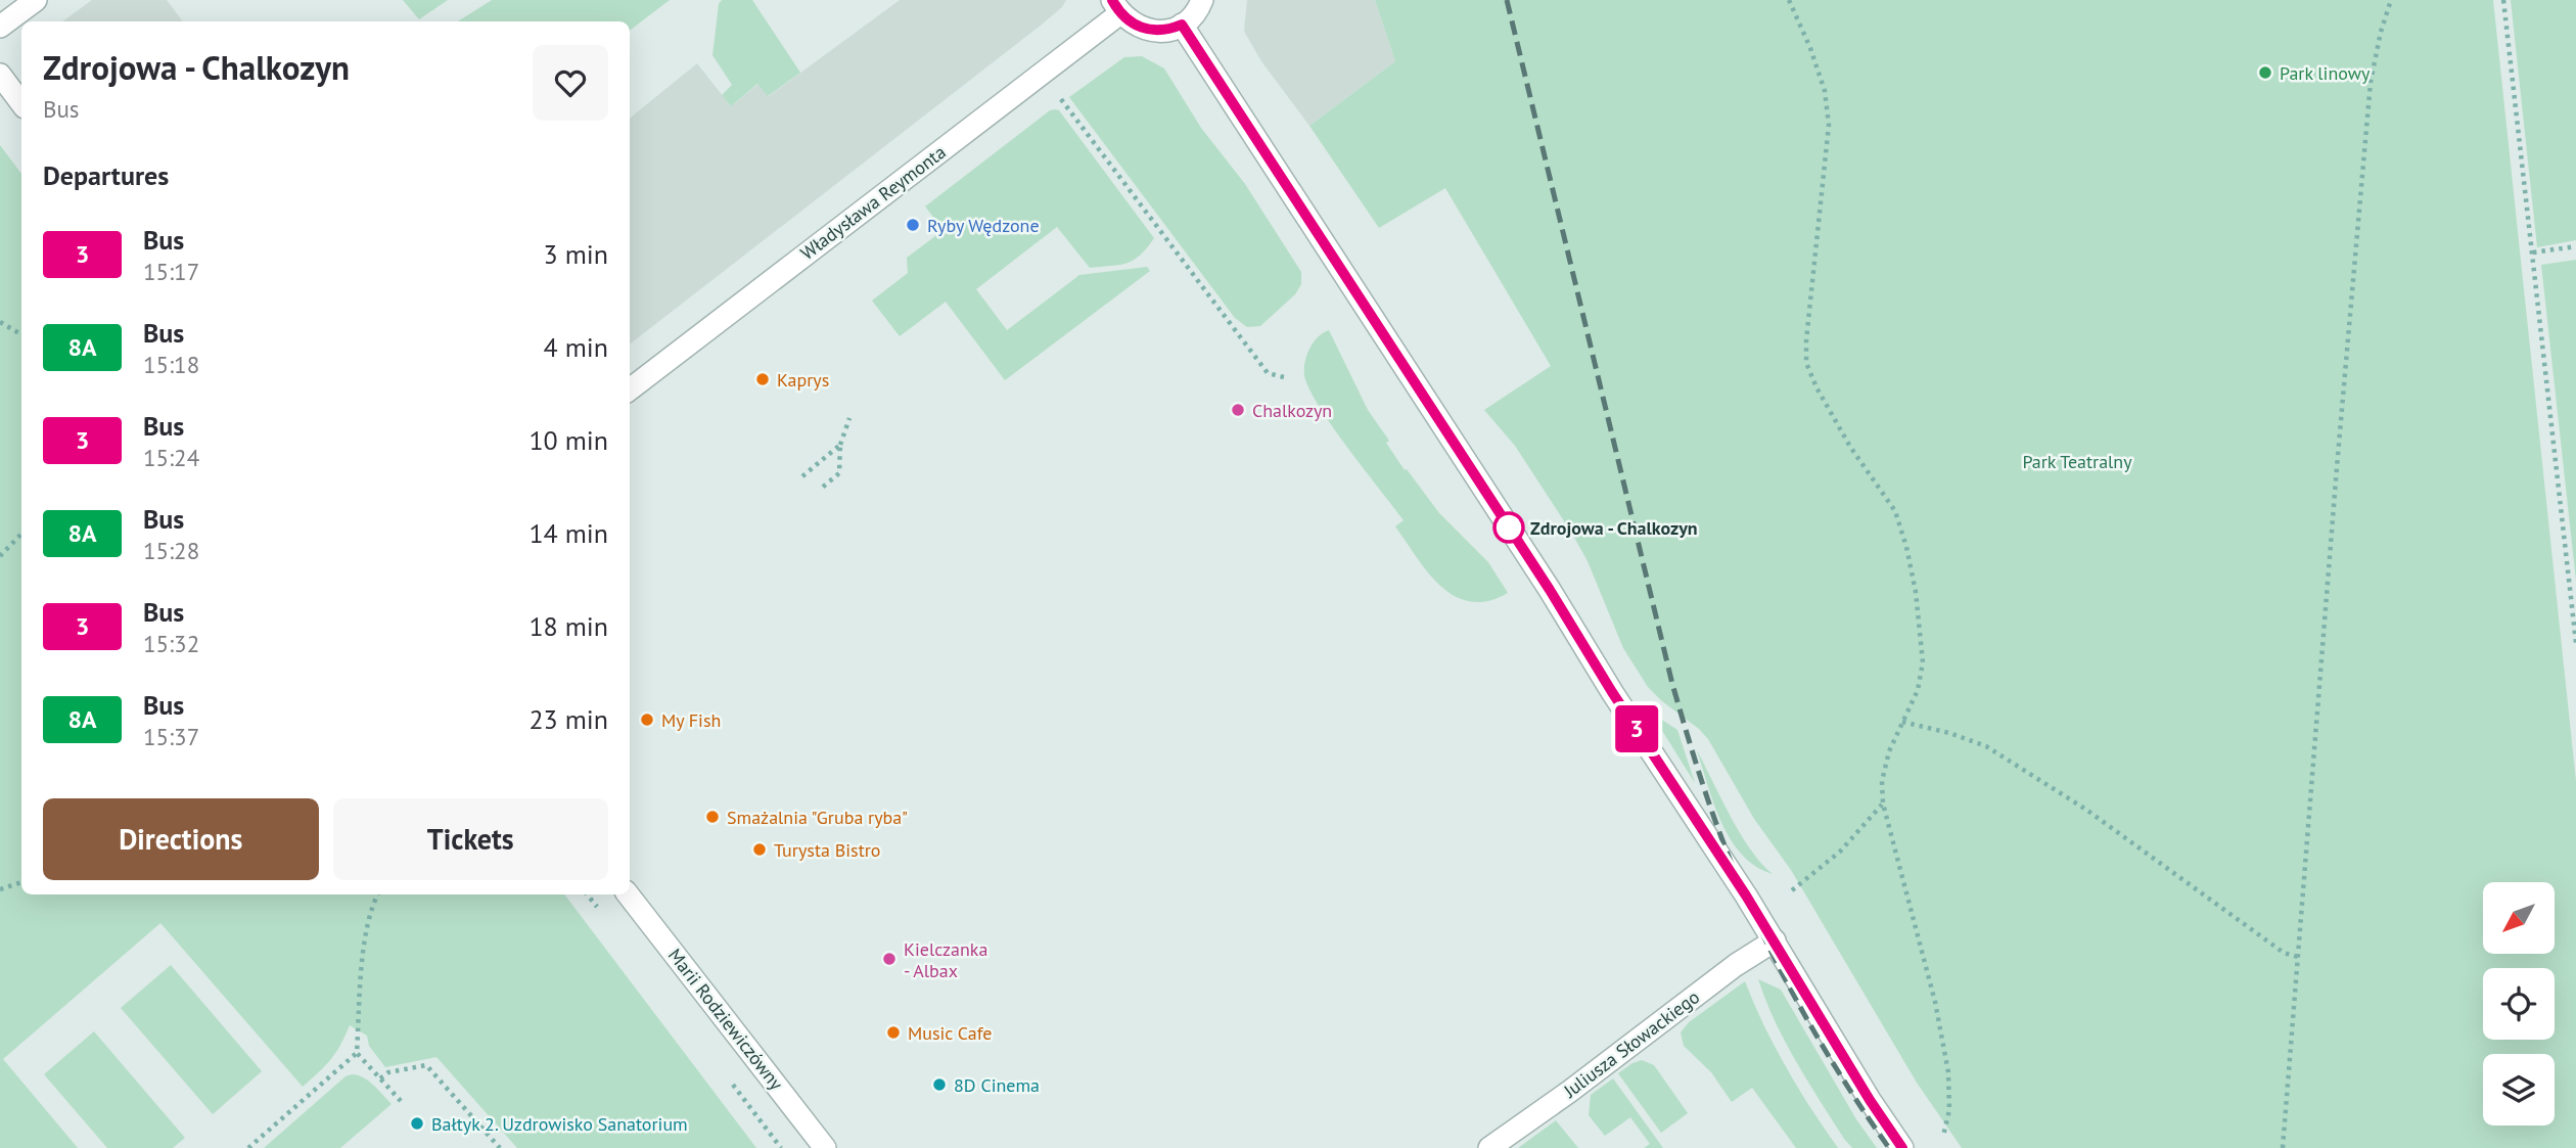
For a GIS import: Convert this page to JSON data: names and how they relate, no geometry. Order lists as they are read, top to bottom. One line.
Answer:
{"streets":{"street":["Władysława Reymonta","Marii Rodziewiczówny","Juliusza Słowackiego"]},"parks":["Park Teatralny"],"places":["Park linowy","Ryby Wędzone","Kaprys","Chalkozyn","Zdrojowa - Chalkozyn","My Fish","Smażalnia \"Gruba ryba\"","Turysta Bistro","Kielczanka - Albax","Music Cafe","8D Cinema","Bałtyk 2. Uzdrowisko Sanatorium"],"lines":["bus line 3"],"north":"bottom left","page":{"on_map":"3","heading":[["Zdrojowa - Chalkozyn","Bus"],"Departures"],"list":[{"mark":"3","name":"Bus","note":"15:17","value":"3 min"},{"mark":"8A","name":"Bus","note":"15:18","value":"4 min"},{"mark":"3","name":"Bus","note":"15:24","value":"10 min"},{"mark":"8A","name":"Bus","note":"15:28","value":"14 min"},{"mark":"3","name":"Bus","note":"15:32","value":"18 min"},{"mark":"8A","name":"Bus","note":"15:37","value":"23 min"}],"buttons":["Directions","Tickets"]}}
